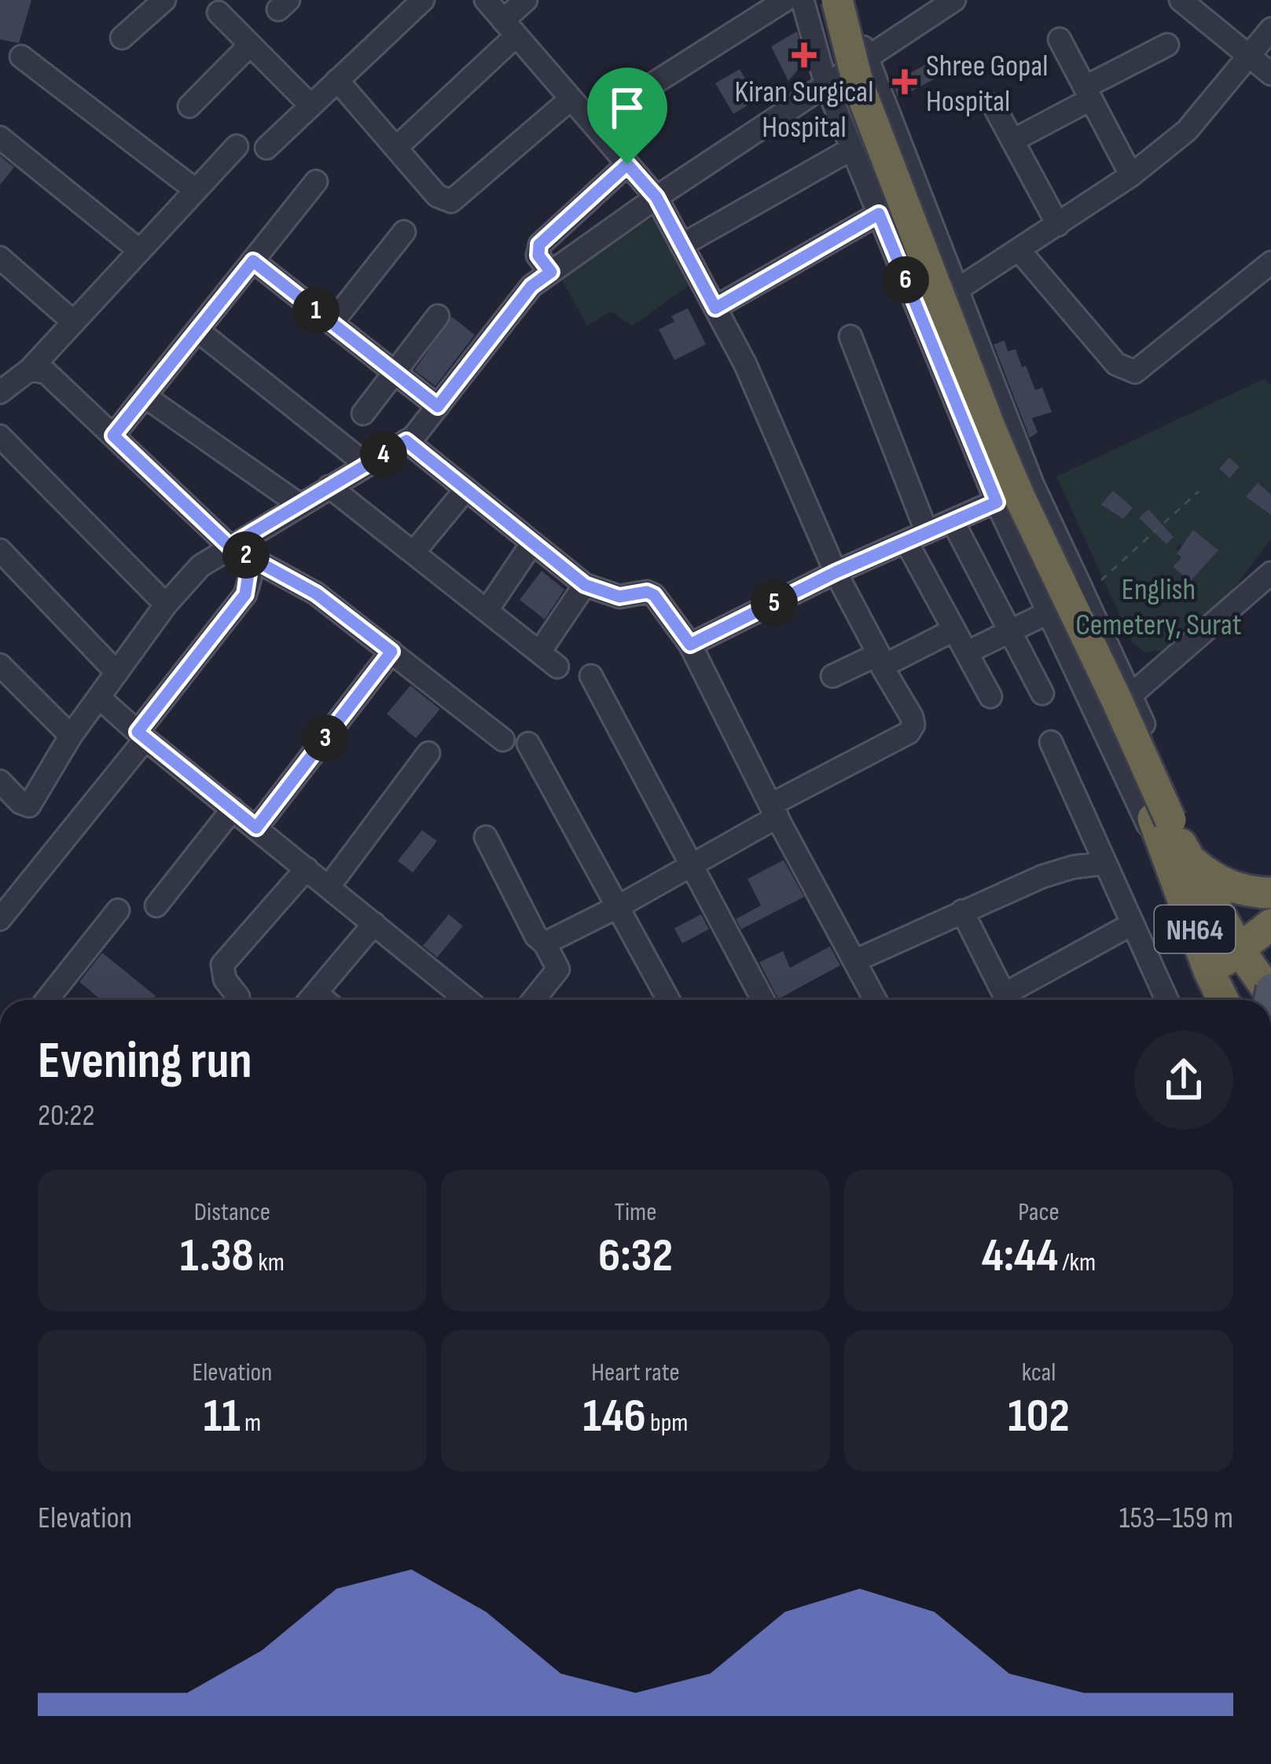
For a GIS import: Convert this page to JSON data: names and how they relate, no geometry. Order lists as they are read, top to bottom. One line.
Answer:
{"streets":{"highway":["NH64"]},"parks":["English Cemetery, Surat"],"places":{"health":["Kiran Surgical Hospital","Shree Gopal Hospital"]},"page":{"pins":["6","1","4","2","5","3"],"heading":["Evening run","20:22"],"stats":[["Distance","1.38 km"],["Time","6:32"],["Pace","4:44 /km"],["Elevation","11 m"],["Heart rate","146 bpm"],["kcal","102"]],"chart":["Elevation","153–159 m"]}}
